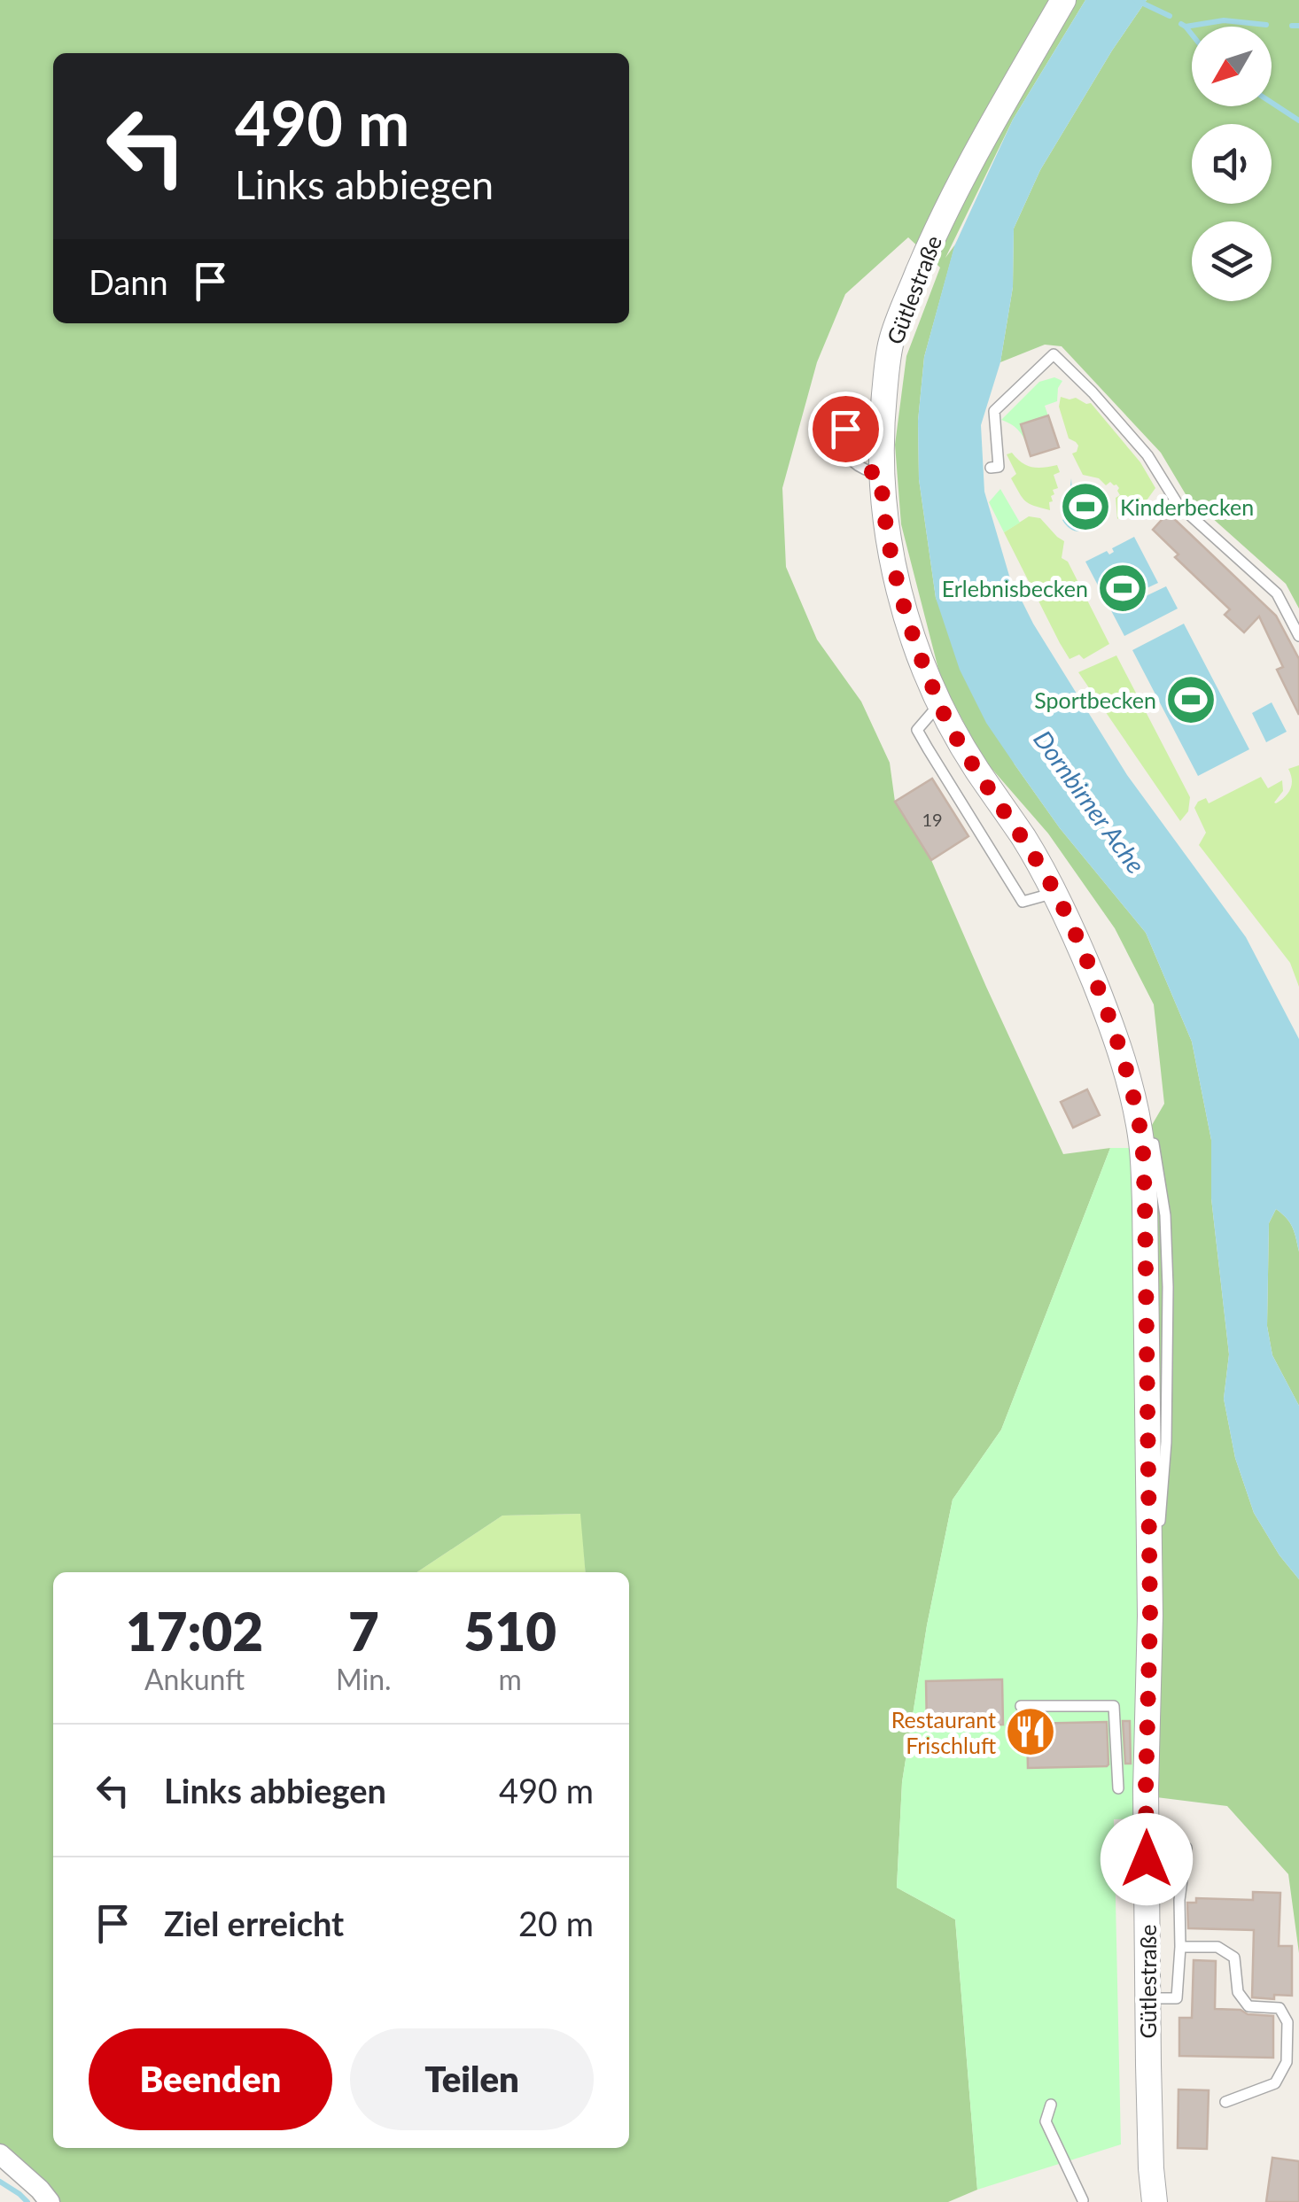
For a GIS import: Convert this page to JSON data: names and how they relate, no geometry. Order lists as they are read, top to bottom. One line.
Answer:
{"streets":{"street":["Gütlestraße"]},"water":["Dornbirner Ache"],"places":{"sports":["Kinderbecken","Erlebnisbecken","Sportbecken"],"restaurant":["Restaurant Frischluft"]},"house_numbers":["19"],"north":"bottom left","page":{"turn":["490 m","Links abbiegen"],"then":"Dann","eta":["17:02","Ankunft","7","Min.","510","m"],"list":[{"name":"Links abbiegen","value":"490 m"},{"name":"Ziel erreicht","value":"20 m"}],"buttons":["Beenden","Teilen"]}}
